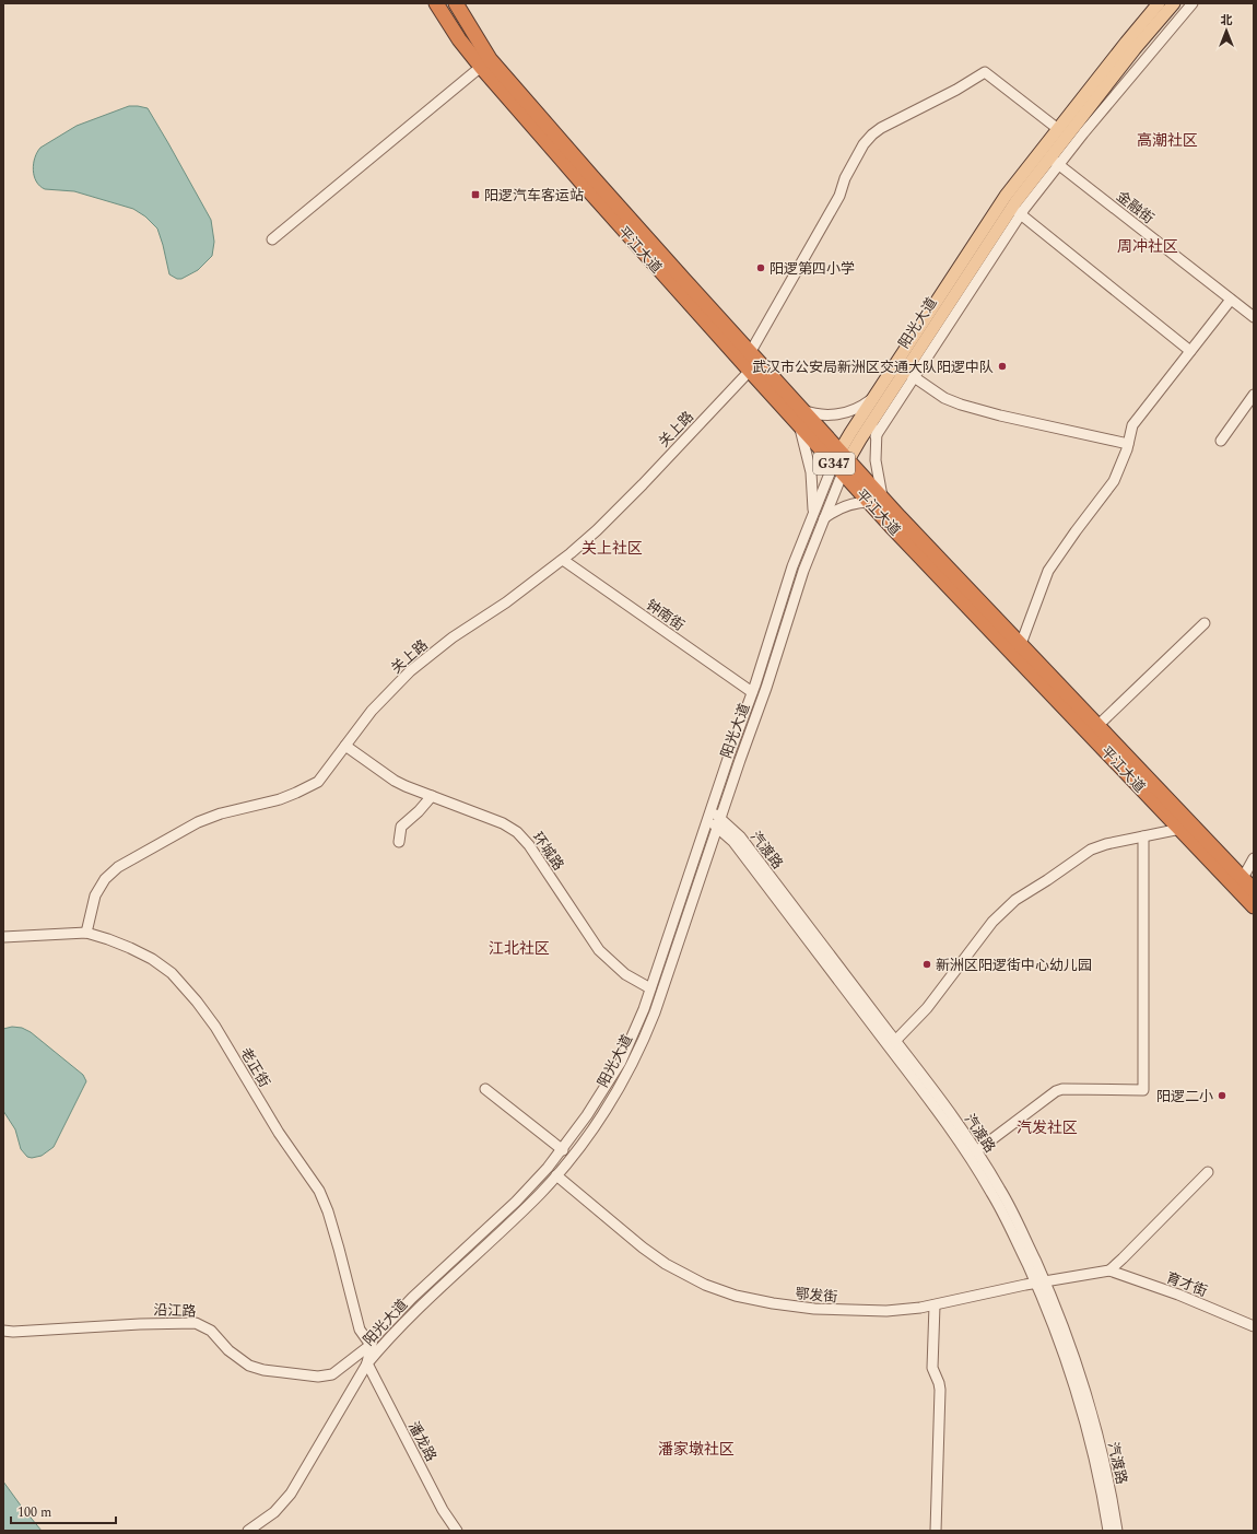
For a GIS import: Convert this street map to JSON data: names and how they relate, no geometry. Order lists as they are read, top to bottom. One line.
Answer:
{"streets":{"highway":["平江大道","G347"],"main road":["阳光大道"],"street":["金融街","关上路","钟南街","汽渡路","环城路","老正街","育才街","鄂发街","沿江路","潘龙路"]},"crossings":[["金融街","阳光大道"],["平江大道","阳光大道"],["平江大道","关上路"],["阳光大道","钟南街"],["阳光大道","汽渡路"],["阳光大道","环城路"],["阳光大道","老正街"],["阳光大道","鄂发街"],["阳光大道","沿江路"],["阳光大道","潘龙路"],["关上路","钟南街"],["关上路","环城路"],["关上路","老正街"],["汽渡路","鄂发街"],["老正街","沿江路"],["育才街","鄂发街"]],"districts":["高潮社区","周冲社区","关上社区","江北社区","汽发社区","潘家墩社区"],"places":{"transit":["阳逻汽车客运站"],"other":["阳逻第四小学","武汉市公安局新洲区交通大队阳逻中队","新洲区阳逻街中心幼儿园","阳逻二小"]},"scale_bar":"100 m","north":"top"}
